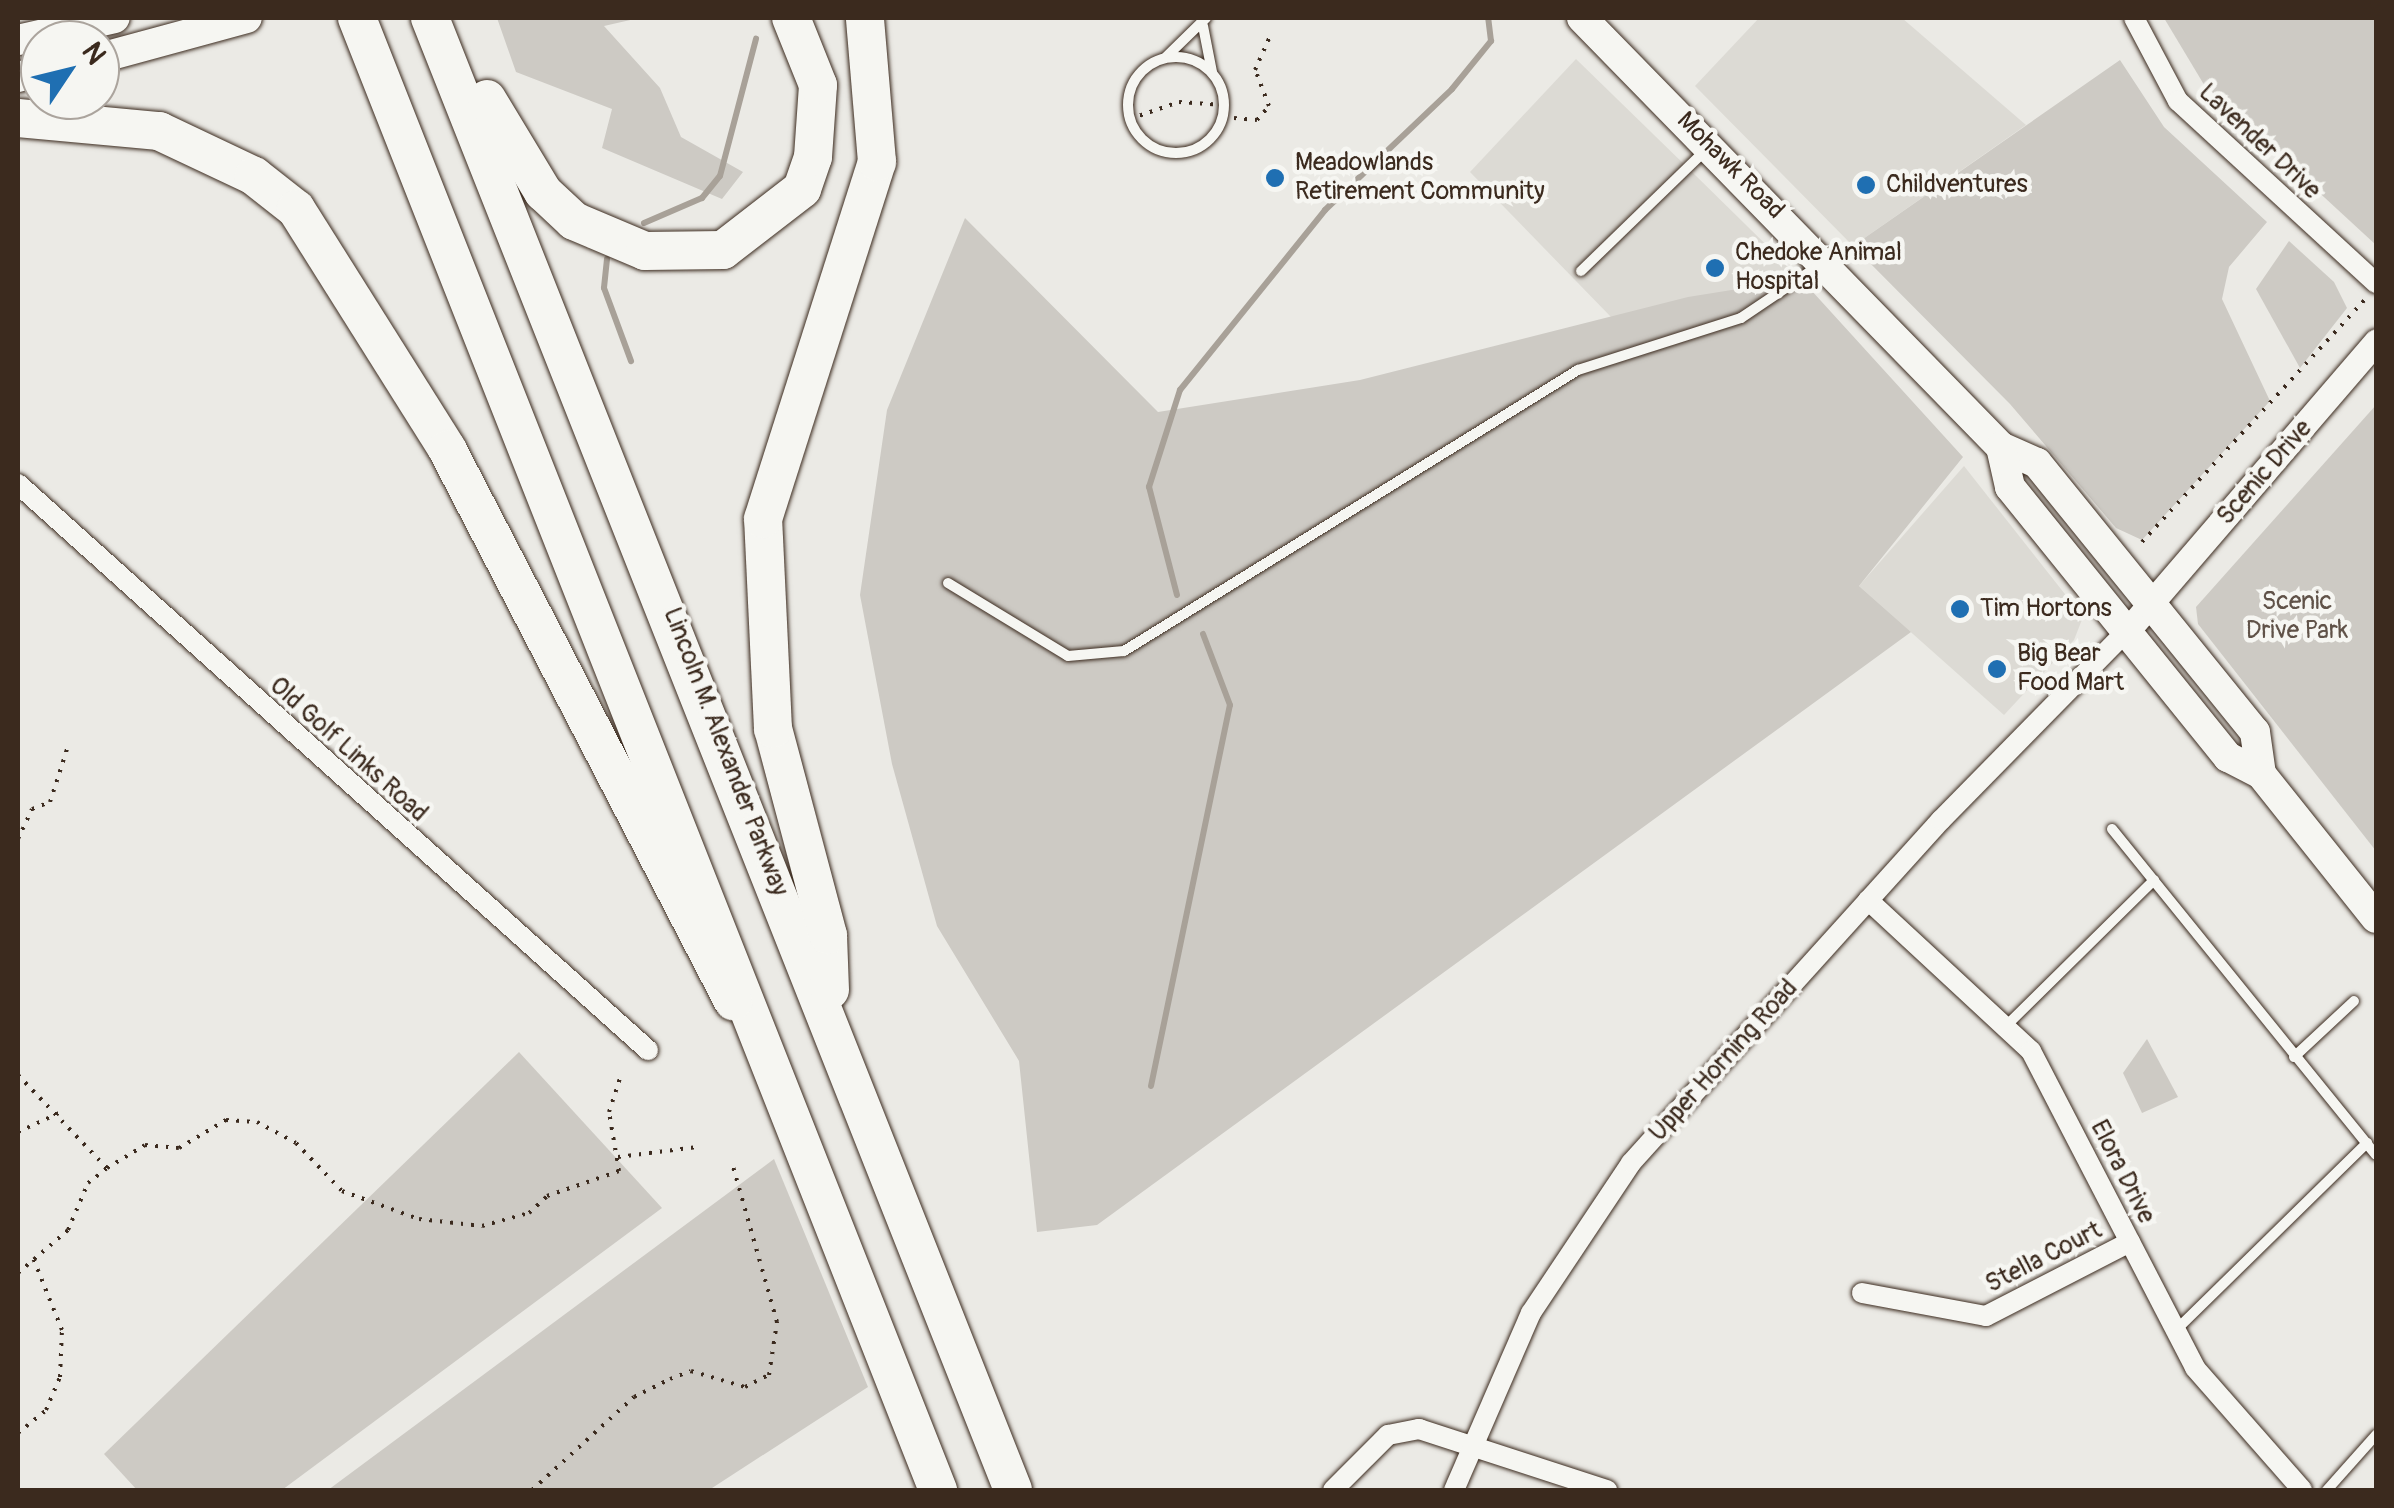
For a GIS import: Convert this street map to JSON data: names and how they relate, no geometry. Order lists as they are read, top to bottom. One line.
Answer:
{"streets":{"highway":["Lincoln M. Alexander Parkway"],"main road":["Mohawk Road"],"street":["Lavender Drive","Scenic Drive","Old Golf Links Road","Upper Horning Road","Elora Drive","Stella Court"]},"crossings":[["Mohawk Road","Scenic Drive"],["Mohawk Road","Upper Horning Road"],["Scenic Drive","Upper Horning Road"],["Upper Horning Road","Elora Drive"],["Elora Drive","Stella Court"]],"parks":["Scenic Drive Park"],"places":["Meadowlands Retirement Community","Childventures","Chedoke Animal Hospital","Tim Hortons","Big Bear Food Mart"],"north":"top right"}
